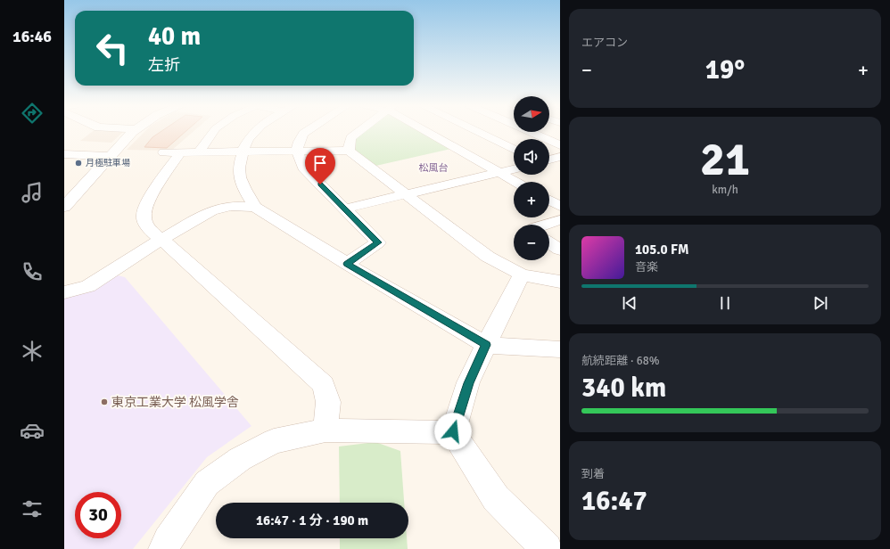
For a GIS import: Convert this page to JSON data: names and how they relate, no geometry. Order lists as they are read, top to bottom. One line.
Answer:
{"districts":["松風台"],"places":["月極駐車場","東京工業大学 松風学舎"],"north":"right","page":{"tabs":"16:46","tile":["エアコン",["21","km/h"],["航続距離 · 68%","340 km"],["到着","16:47"]],"turn":["40 m","左折"],"heat":["−","19°","+"],"map_buttons":["+","−"],"song":["105.0 FM","音楽"],"limit":"30","trip":"16:47 · 1 分 · 190 m"}}
